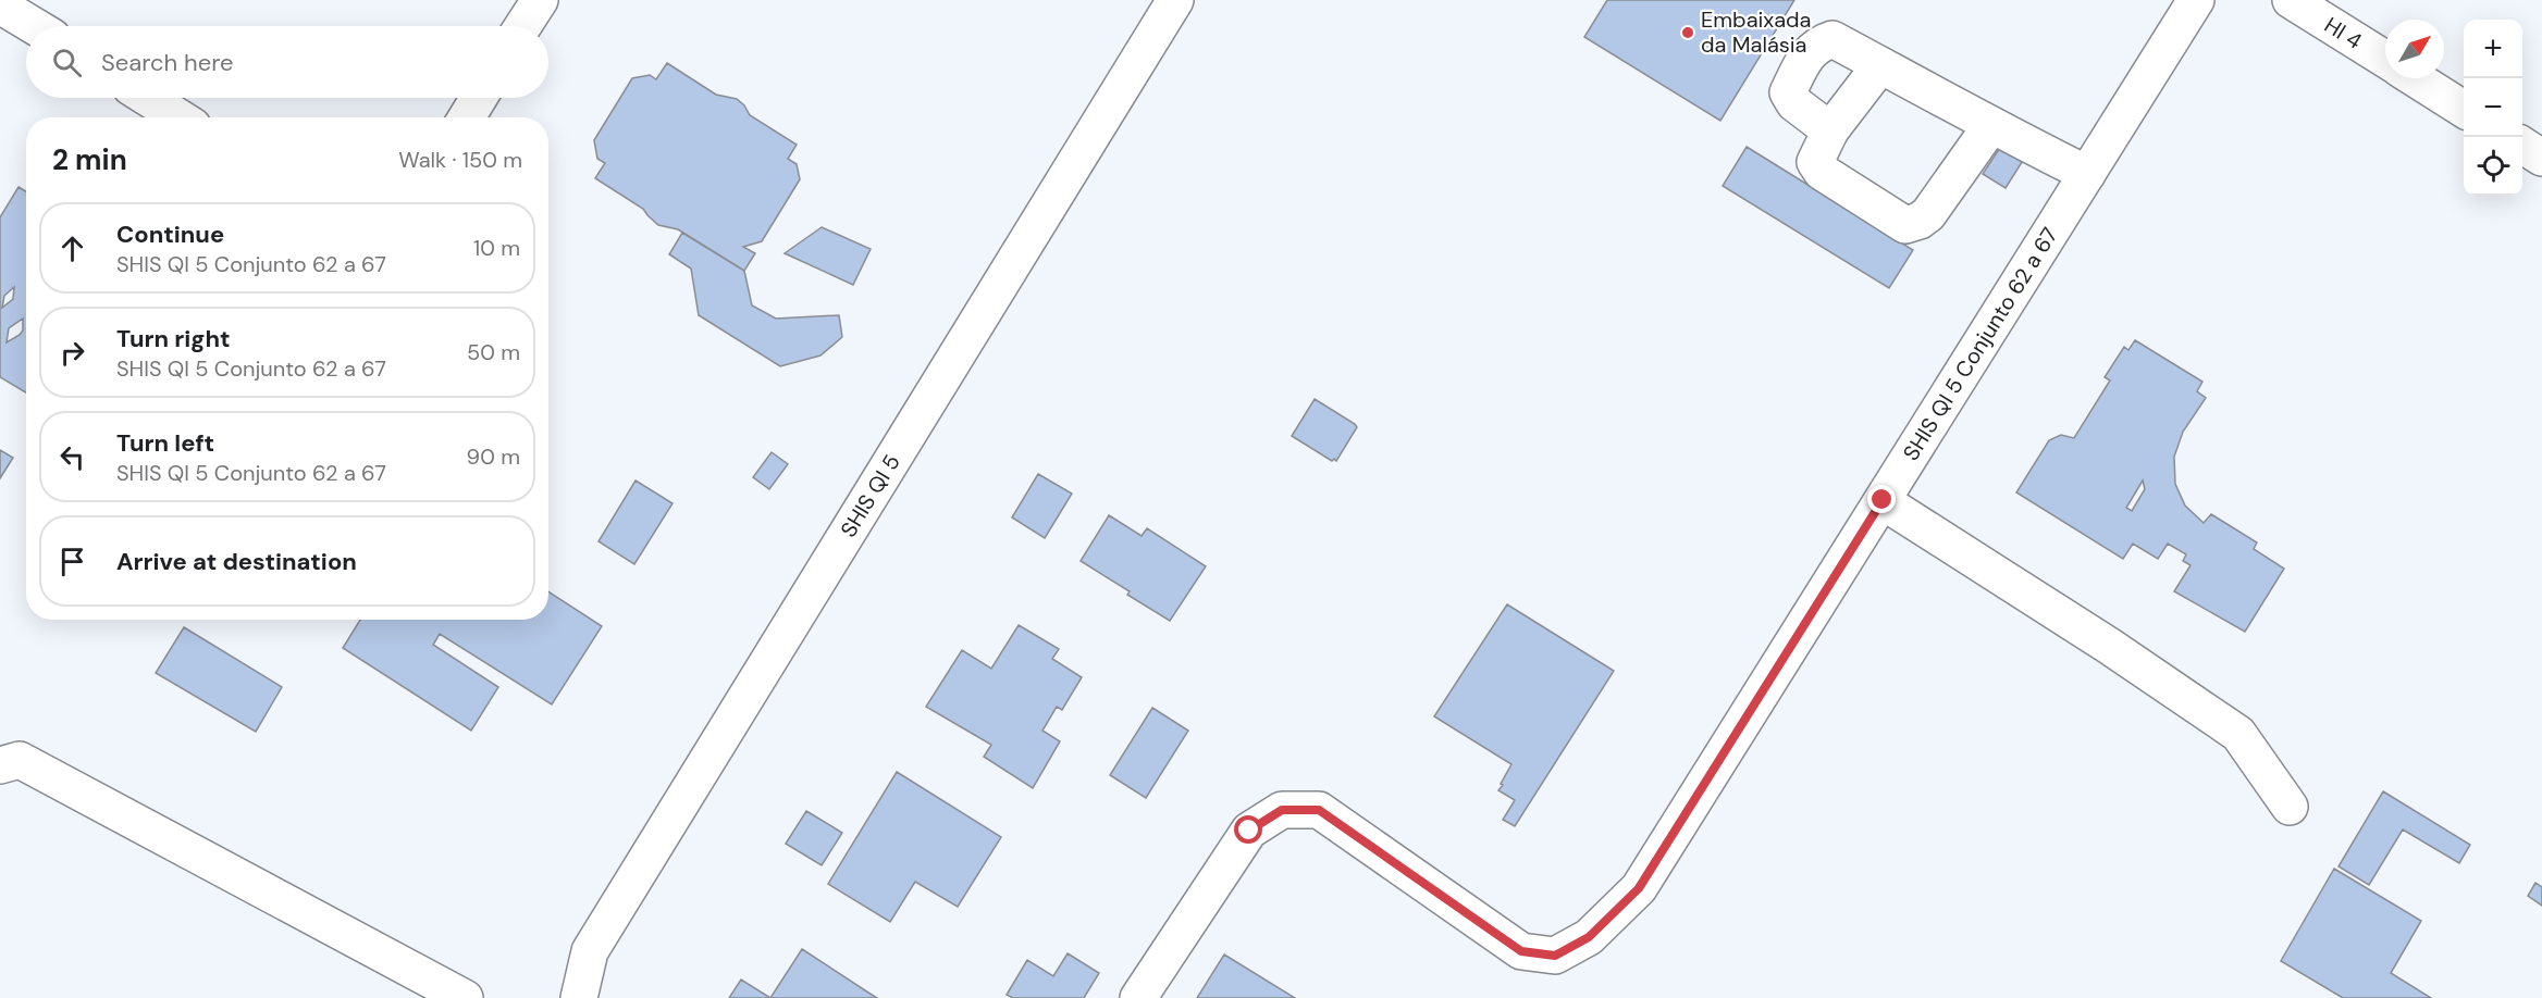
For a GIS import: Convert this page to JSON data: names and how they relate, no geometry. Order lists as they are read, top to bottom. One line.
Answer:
{"streets":{"street":["HI 4","SHIS QI 5 Conjunto 62 a 67","SHIS QI 5"]},"places":["Embaixada da Malásia"],"north":"top right","page":{"map_buttons":["+","−"],"search":"Search here","heading":["2 min","Walk · 150 m"],"list":[["Continue","SHIS QI 5 Conjunto 62 a 67","10 m"],["Turn right","SHIS QI 5 Conjunto 62 a 67","50 m"],["Turn left","SHIS QI 5 Conjunto 62 a 67","90 m"],"Arrive at destination"]}}
